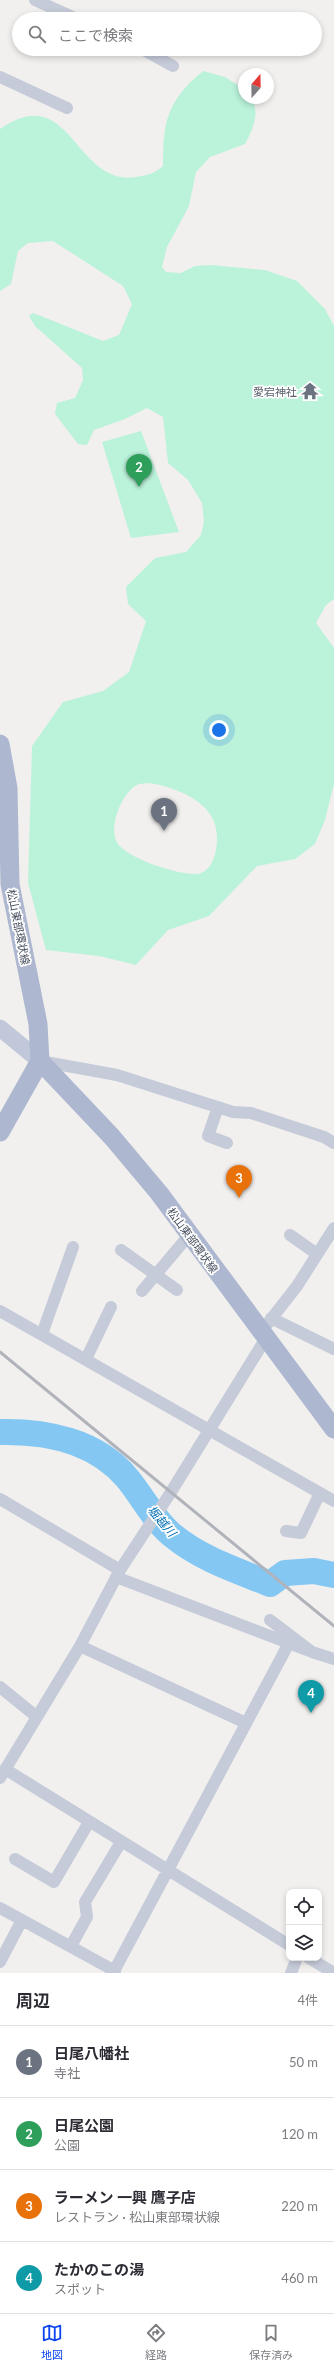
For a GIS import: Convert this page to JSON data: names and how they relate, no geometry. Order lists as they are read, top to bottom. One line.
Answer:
{"streets":{"main road":["松山東部環状線"]},"water":["堀越川"],"places":{"temple":["愛宕神社"]},"north":"top","page":{"search":"ここで検索","pins":["2","1","3","4"],"heading":["周辺","4件"],"list":[{"mark":"1","name":"日尾八幡社","note":"寺社","value":"50 m"},{"mark":"2","name":"日尾公園","note":"公園","value":"120 m"},{"mark":"3","name":"ラーメン 一興 鷹子店","note":"レストラン · 松山東部環状線","value":"220 m"},{"mark":"4","name":"たかのこの湯","note":"スポット","value":"460 m"}],"nav":["地図","経路","保存済み"]}}
